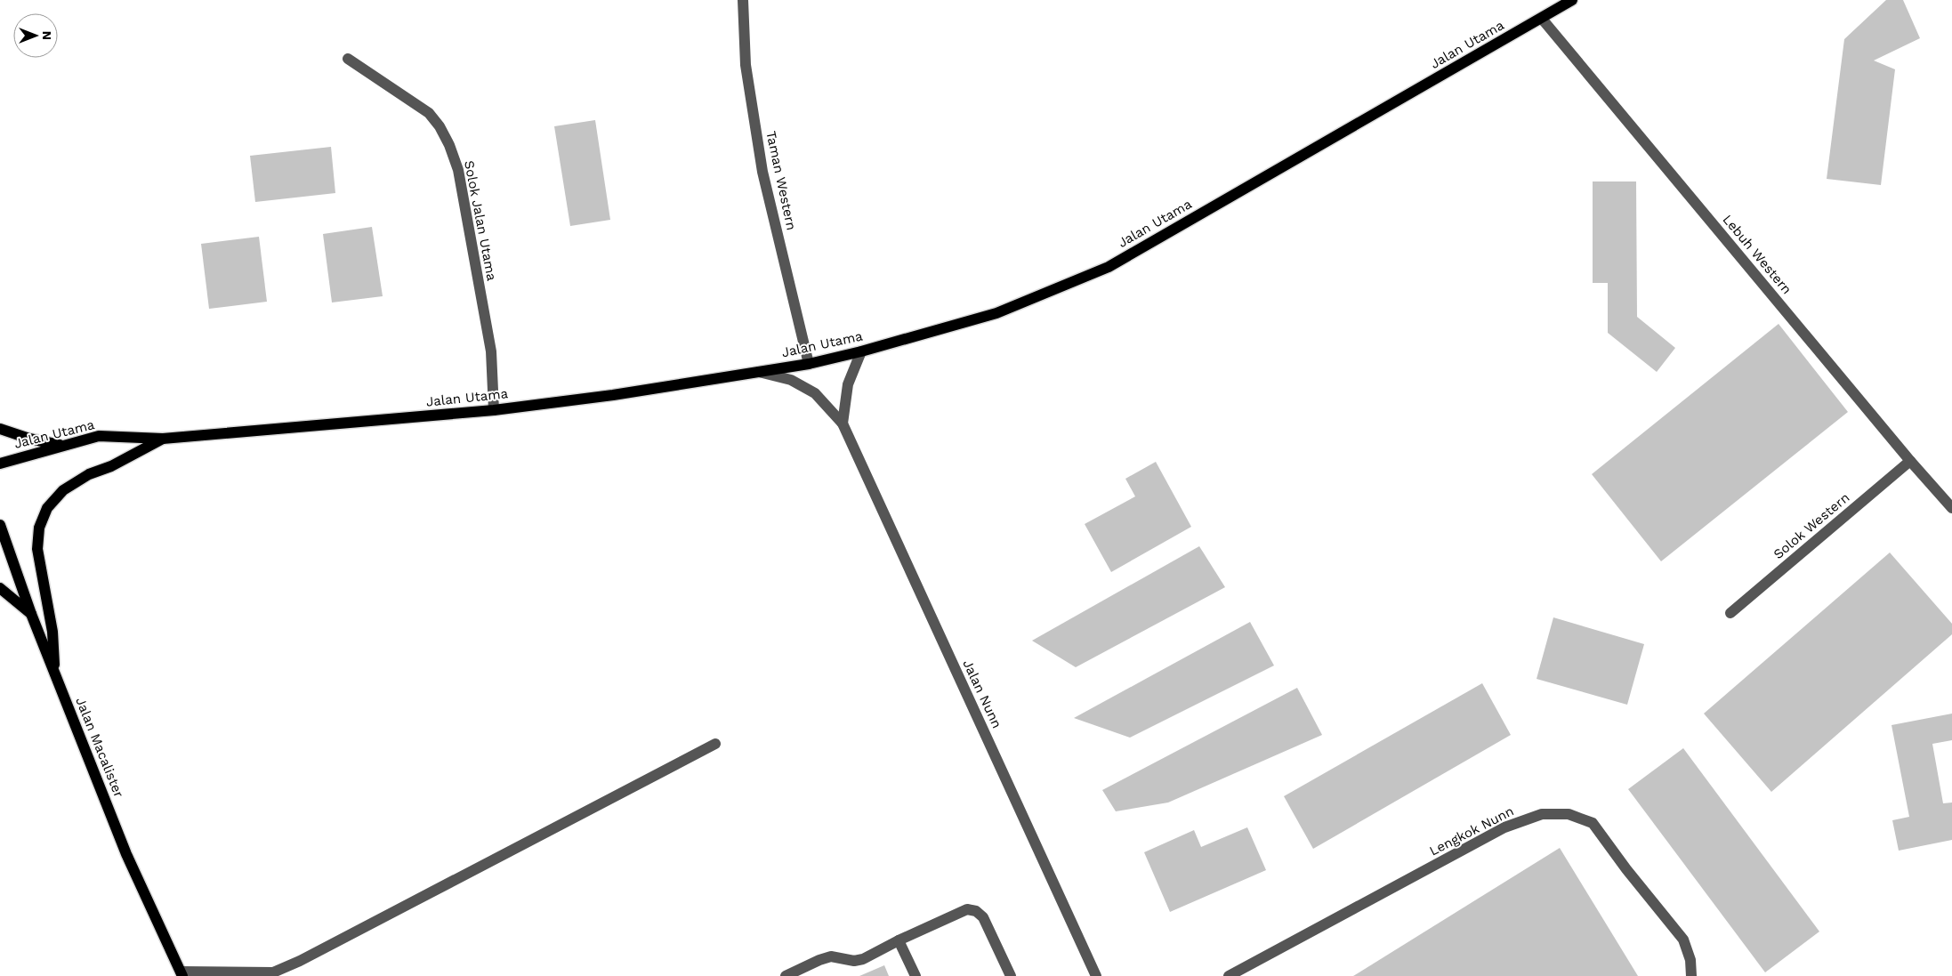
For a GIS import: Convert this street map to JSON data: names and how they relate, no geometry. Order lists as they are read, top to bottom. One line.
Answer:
{"streets":{"main road":["Jalan Utama","Jalan Macalister"],"street":["Taman Western","Solok Jalan Utama","Lebuh Western","Solok Western","Jalan Nunn","Lengkok Nunn"]},"crossings":[["Jalan Utama","Taman Western"],["Jalan Utama","Solok Jalan Utama"],["Jalan Utama","Lebuh Western"],["Jalan Utama","Jalan Nunn"],["Lebuh Western","Solok Western"]],"north":"right"}
